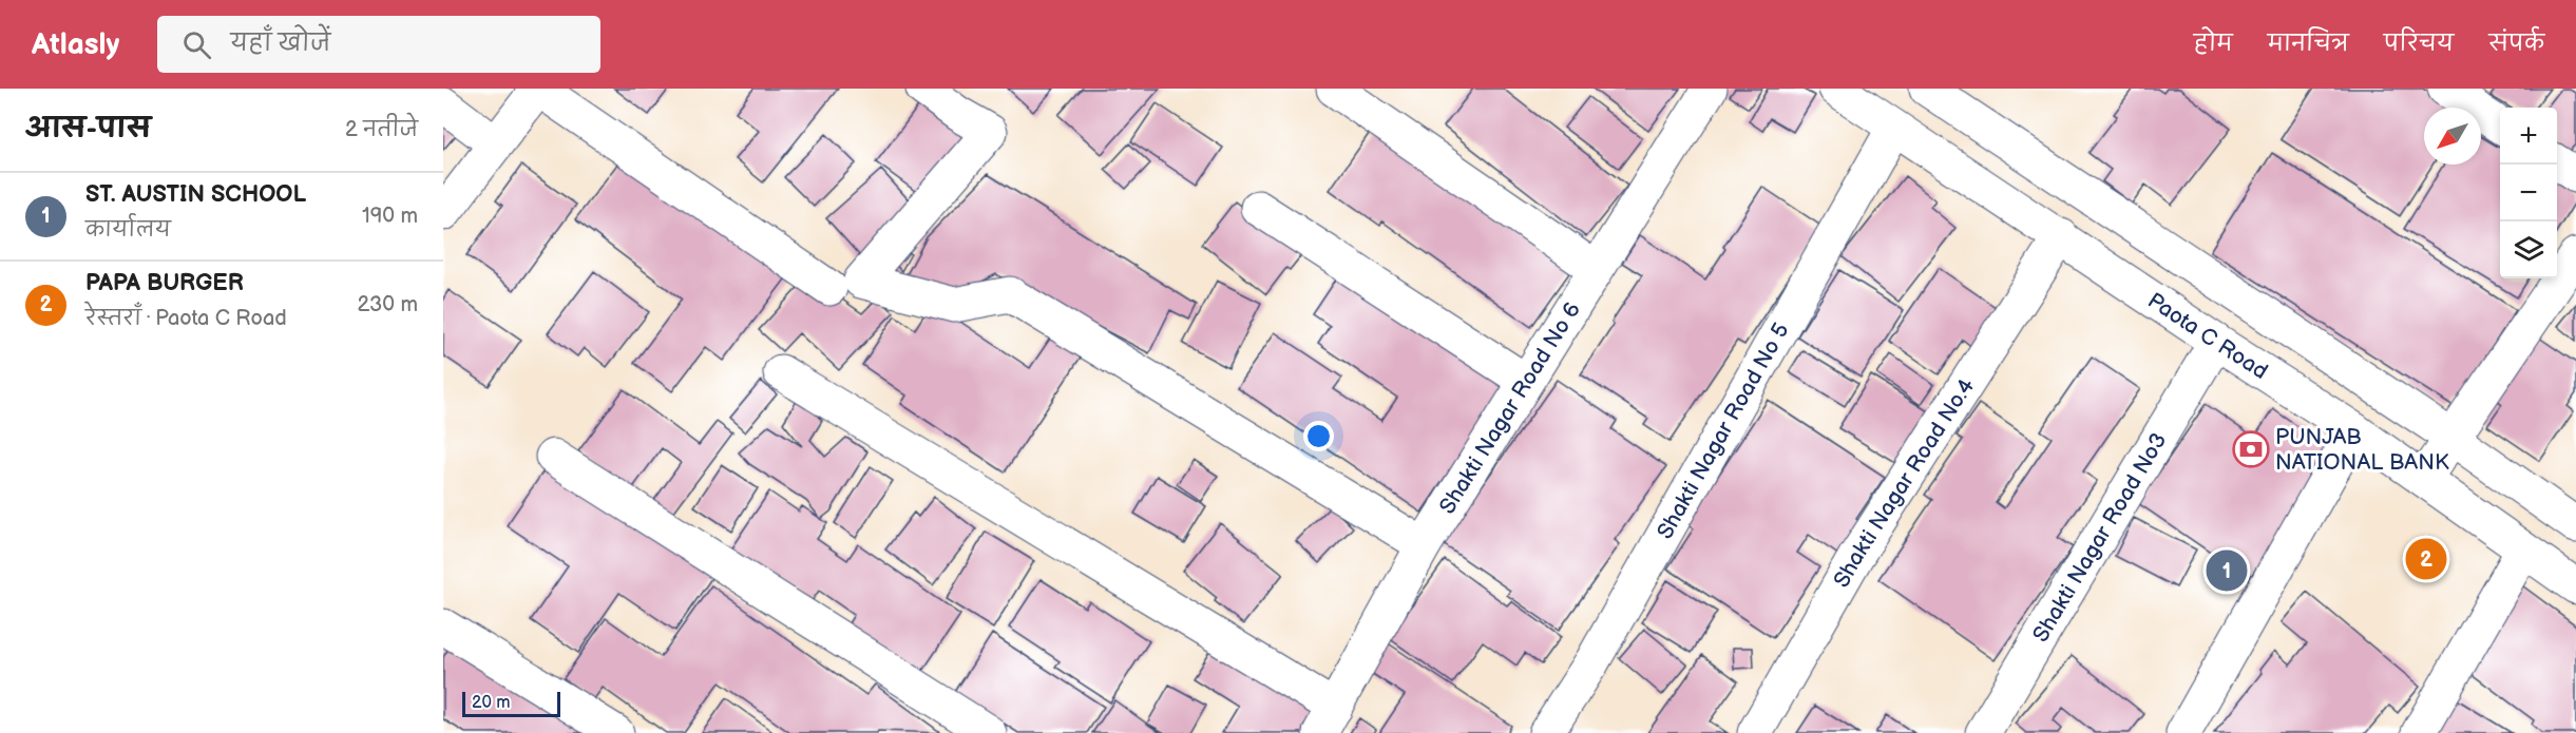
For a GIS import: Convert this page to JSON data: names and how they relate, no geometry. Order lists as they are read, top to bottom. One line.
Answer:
{"streets":{"street":["Paota C Road","Shakti Nagar Road No 6","Shakti Nagar Road No 5","Shakti Nagar Road No.4","Shakti Nagar Road No3"]},"crossings":[["Paota C Road","Shakti Nagar Road No 5"],["Paota C Road","Shakti Nagar Road No.4"],["Paota C Road","Shakti Nagar Road No3"]],"places":{"bank":["PUNJAB NATIONAL BANK"]},"scale_bar":"20 m","north":"bottom left","page":{"header":"Atlasly","search":"यहाँ खोजें","nav":["होम","मानचित्र","परिचय","संपर्क"],"heading":["आस-पास","2 नतीजे"],"map_buttons":["+","−"],"list":[{"mark":"1","name":"ST. AUSTIN SCHOOL","note":"कार्यालय","value":"190 m"},{"mark":"2","name":"PAPA BURGER","note":"रेस्तराँ · Paota C Road","value":"230 m"}],"pins":["2","1"],"scale":"20 m"}}
